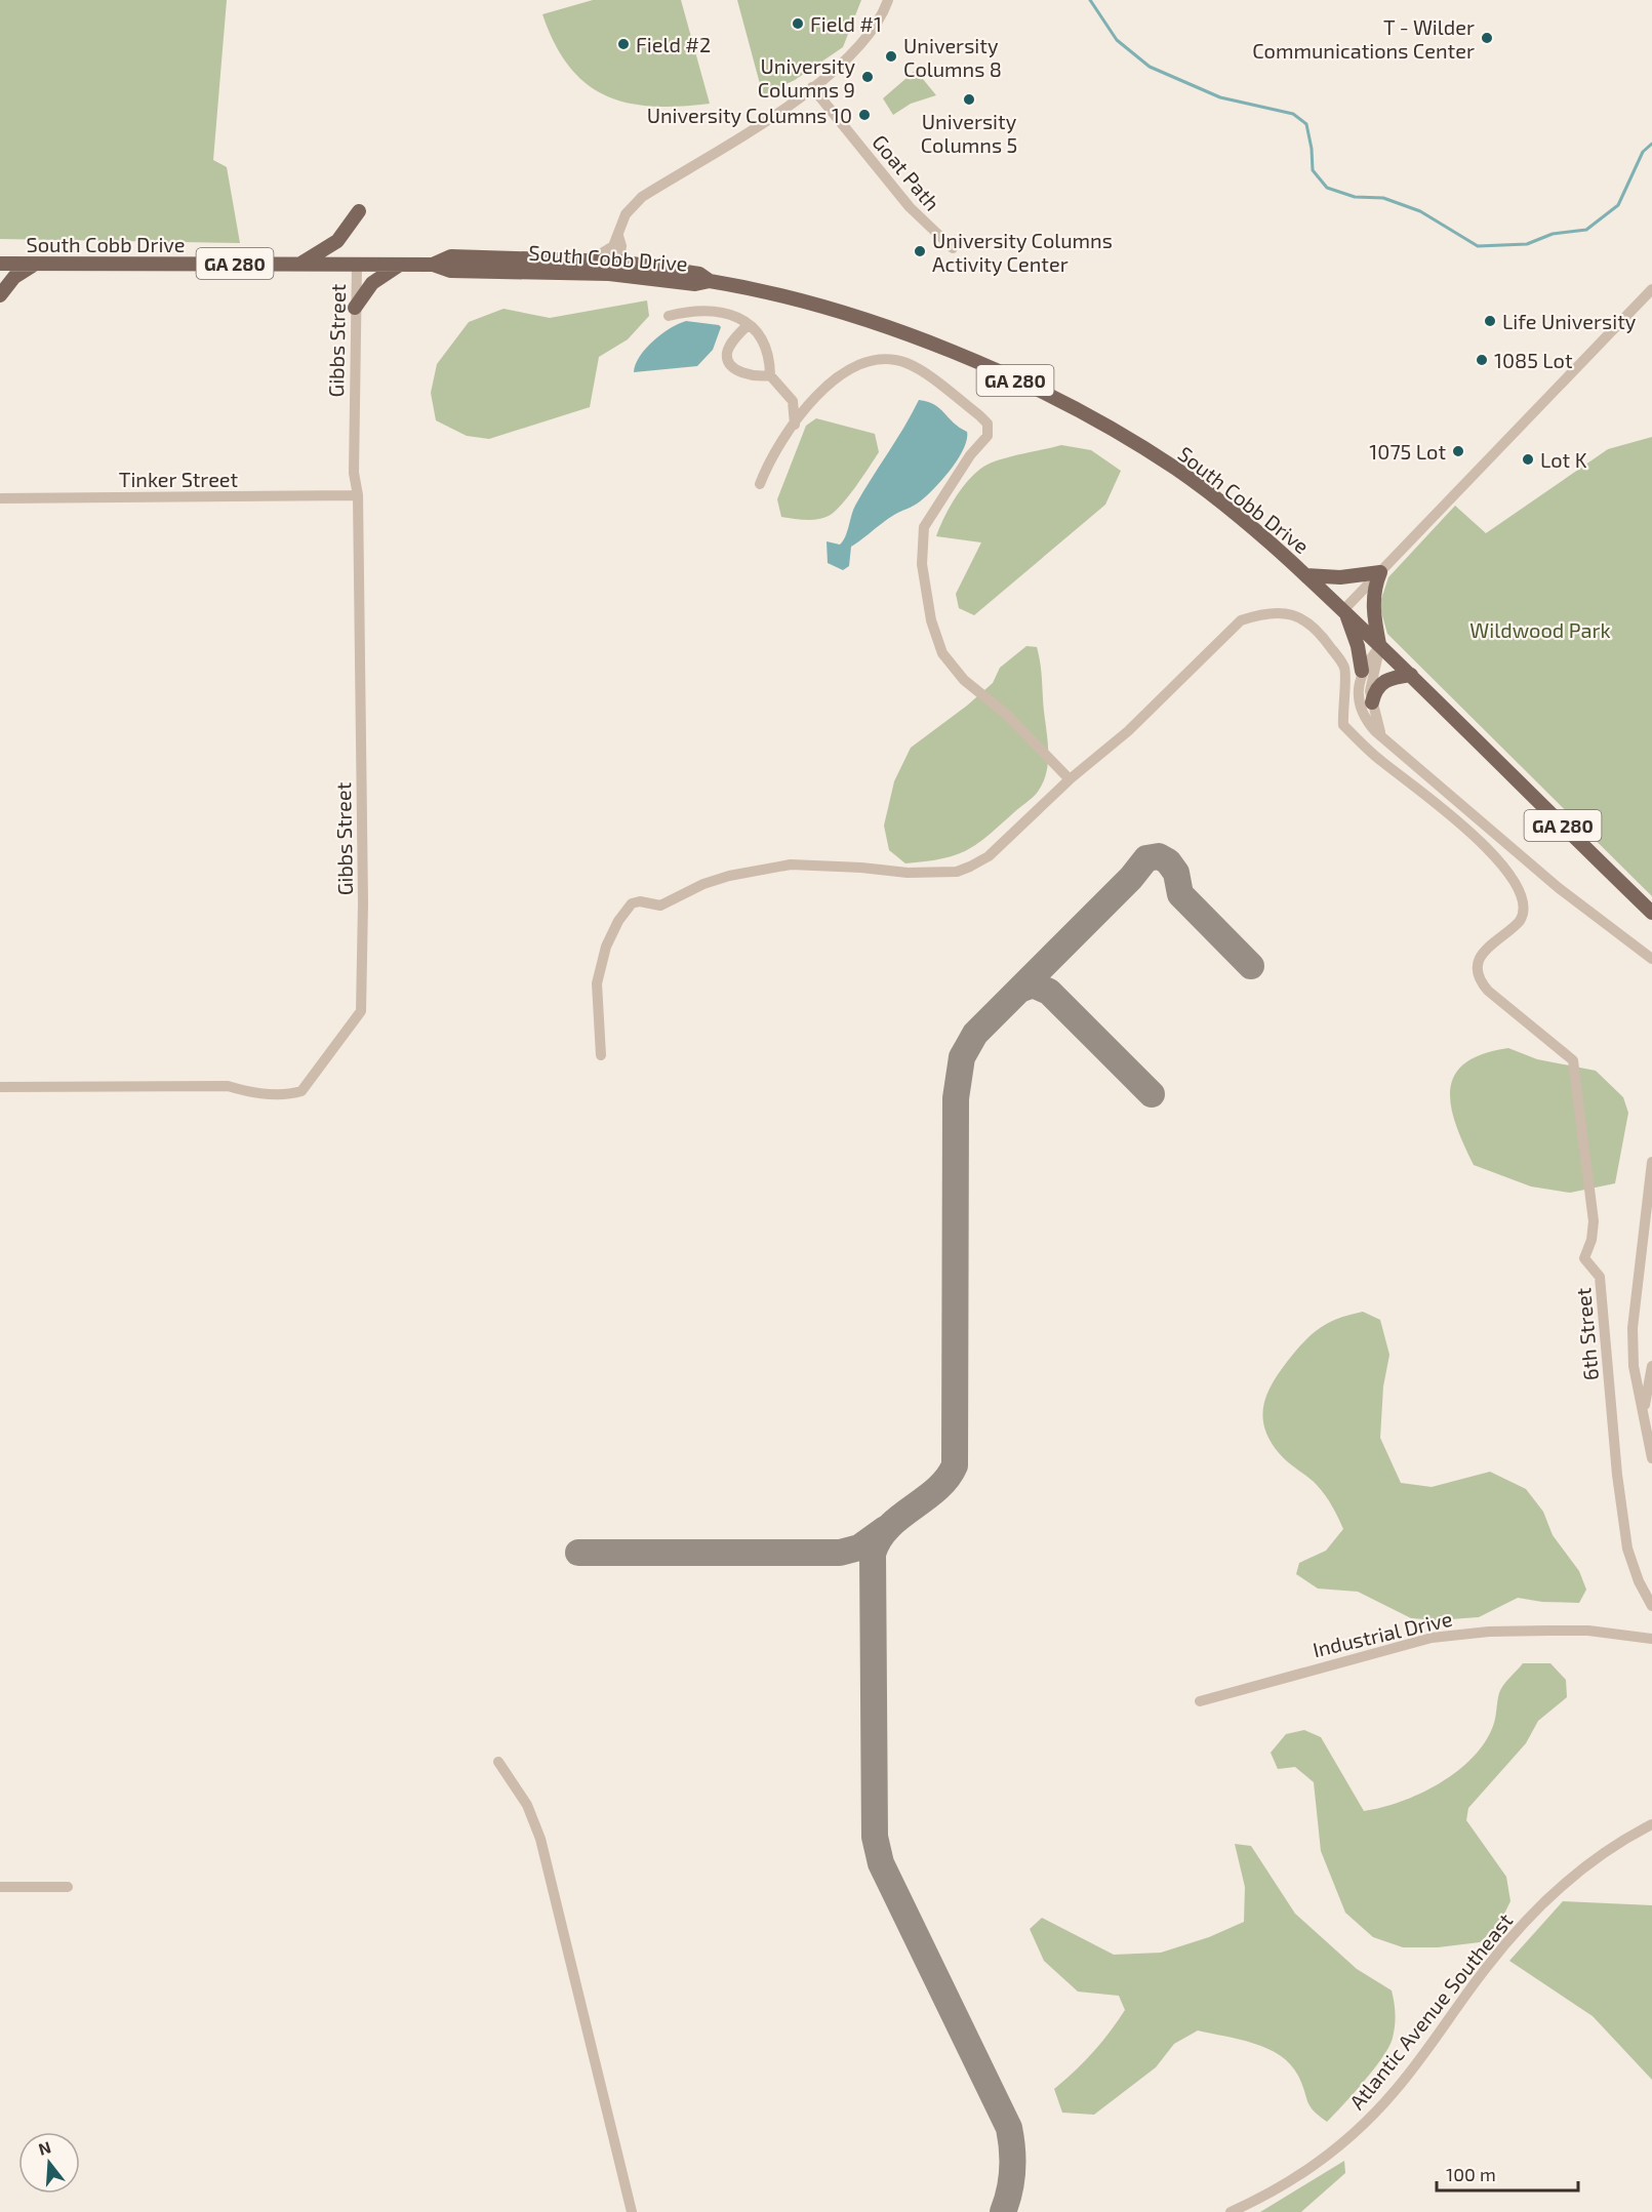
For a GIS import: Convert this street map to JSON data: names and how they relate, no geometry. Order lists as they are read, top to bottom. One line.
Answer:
{"streets":{"main road":["South Cobb Drive","GA 280"],"street":["Goat Path","Gibbs Street","Tinker Street","6th Street","Industrial Drive","Atlantic Avenue Southeast"]},"crossings":[["South Cobb Drive","Gibbs Street"],["Gibbs Street","Tinker Street"]],"parks":["Wildwood Park"],"places":["Field #1","T - Wilder Communications Center","Field #2","University Columns 8","University Columns 9","University Columns 5","University Columns 10","University Columns Activity Center","Life University","1085 Lot","1075 Lot","Lot K"],"scale_bar":"100 m","north":"top"}
